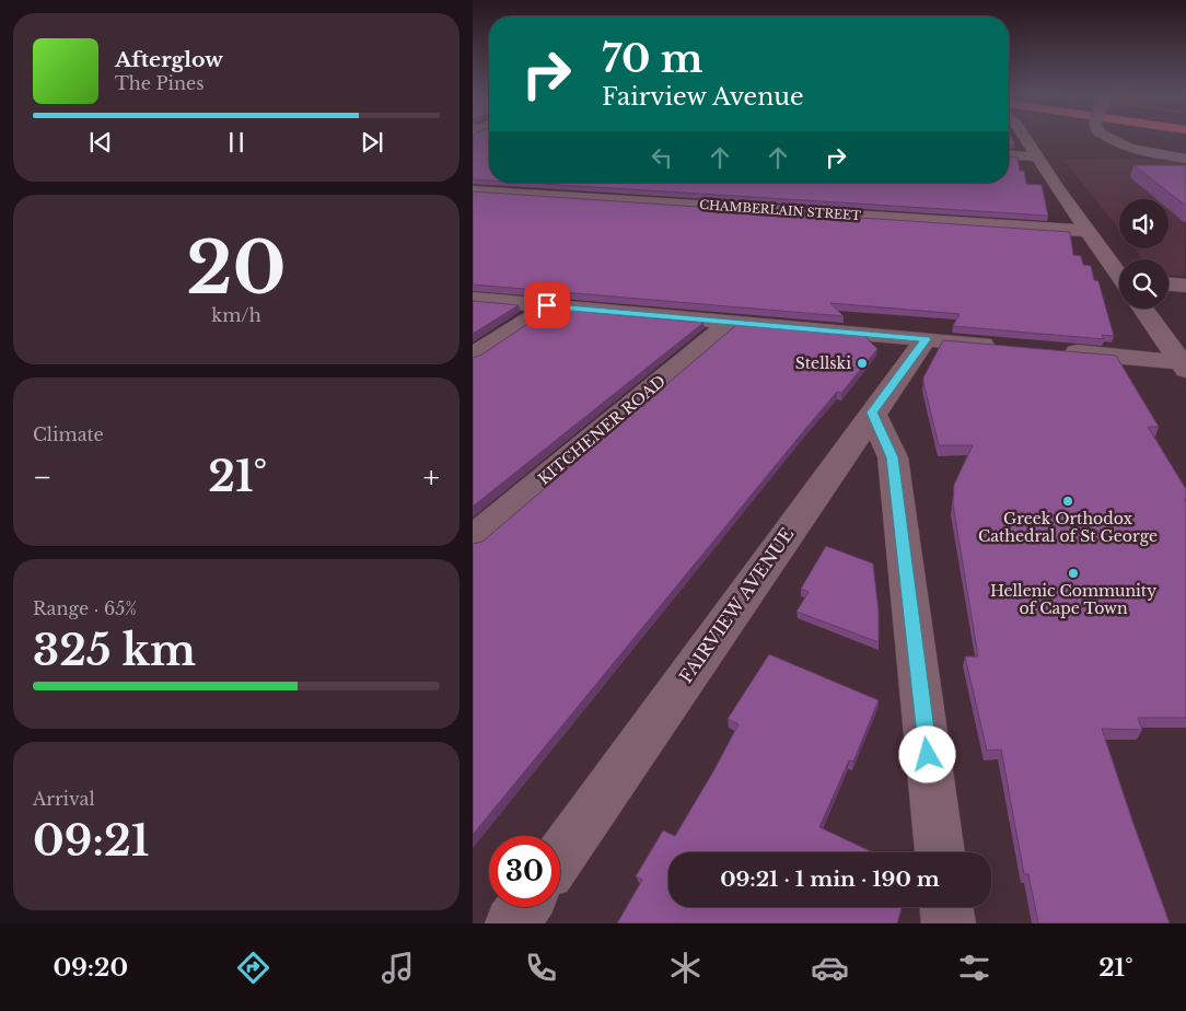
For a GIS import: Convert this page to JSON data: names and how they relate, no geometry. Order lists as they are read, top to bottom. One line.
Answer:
{"streets":{"street":["CHAMBERLAIN STREET","KITCHENER ROAD","FAIRVIEW AVENUE"]},"places":["Stellski","Greek Orthodox Cathedral of St George","Hellenic Community of Cape Town"],"page":{"turn":["70 m","Fairview Avenue"],"song":["Afterglow","The Pines"],"tile":[["20","km/h"],"Climate",["Range · 65%","325 km"],["Arrival","09:21"]],"heat":["−","21°","+"],"limit":"30","trip":"09:21 · 1 min · 190 m","tabs":["09:20","21°"]}}
